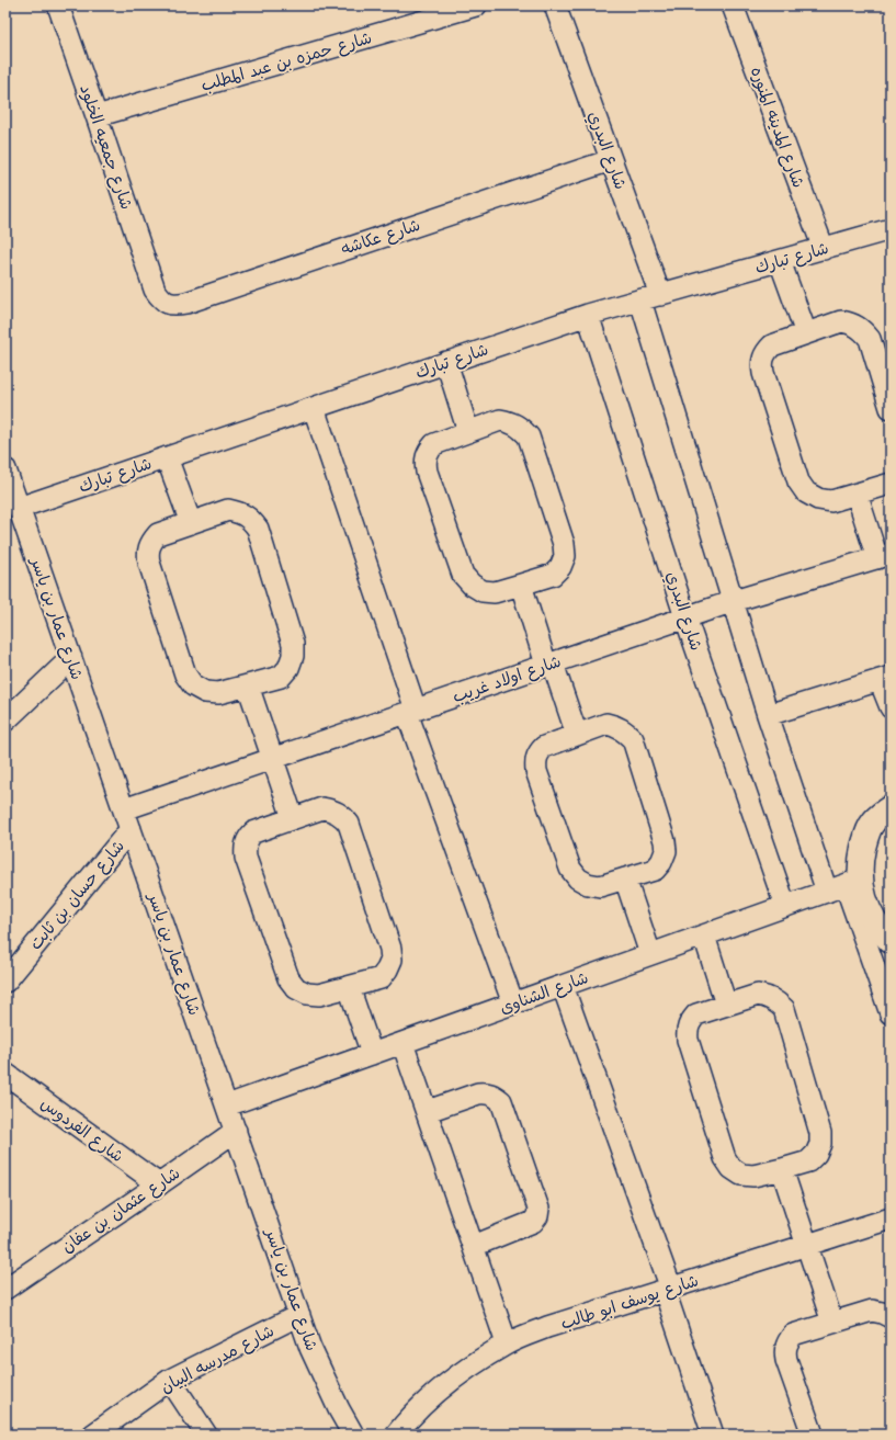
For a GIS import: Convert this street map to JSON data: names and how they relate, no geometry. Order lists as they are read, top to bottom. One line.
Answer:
{"streets":{"street":["شارع حمزه بن عبد المطلب","شارع المدينه المنوره","شارع جمعيه الخلود","شارع البدري","شارع عكاشه","شارع تبارك","شارع عمار بن ياسر","شارع اولاد غريب","شارع حسان بن ثابت","شارع الشناوى","شارع الفردوس","شارع عثمان بن عفان","شارع يوسف ابو طالب","شارع مدرسه البيان"]},"crossings":[["شارع حمزه بن عبد المطلب","شارع جمعيه الخلود"],["شارع المدينه المنوره","شارع تبارك"],["شارع جمعيه الخلود","شارع عكاشه"],["شارع البدري","شارع عكاشه"],["شارع البدري","شارع تبارك"],["شارع البدري","شارع اولاد غريب"],["شارع البدري","شارع الشناوى"],["شارع تبارك","شارع عمار بن ياسر"],["شارع عمار بن ياسر","شارع اولاد غريب"],["شارع عمار بن ياسر","شارع حسان بن ثابت"],["شارع عمار بن ياسر","شارع الشناوى"],["شارع عمار بن ياسر","شارع عثمان بن عفان"],["شارع عمار بن ياسر","شارع مدرسه البيان"],["شارع الفردوس","شارع عثمان بن عفان"]]}
